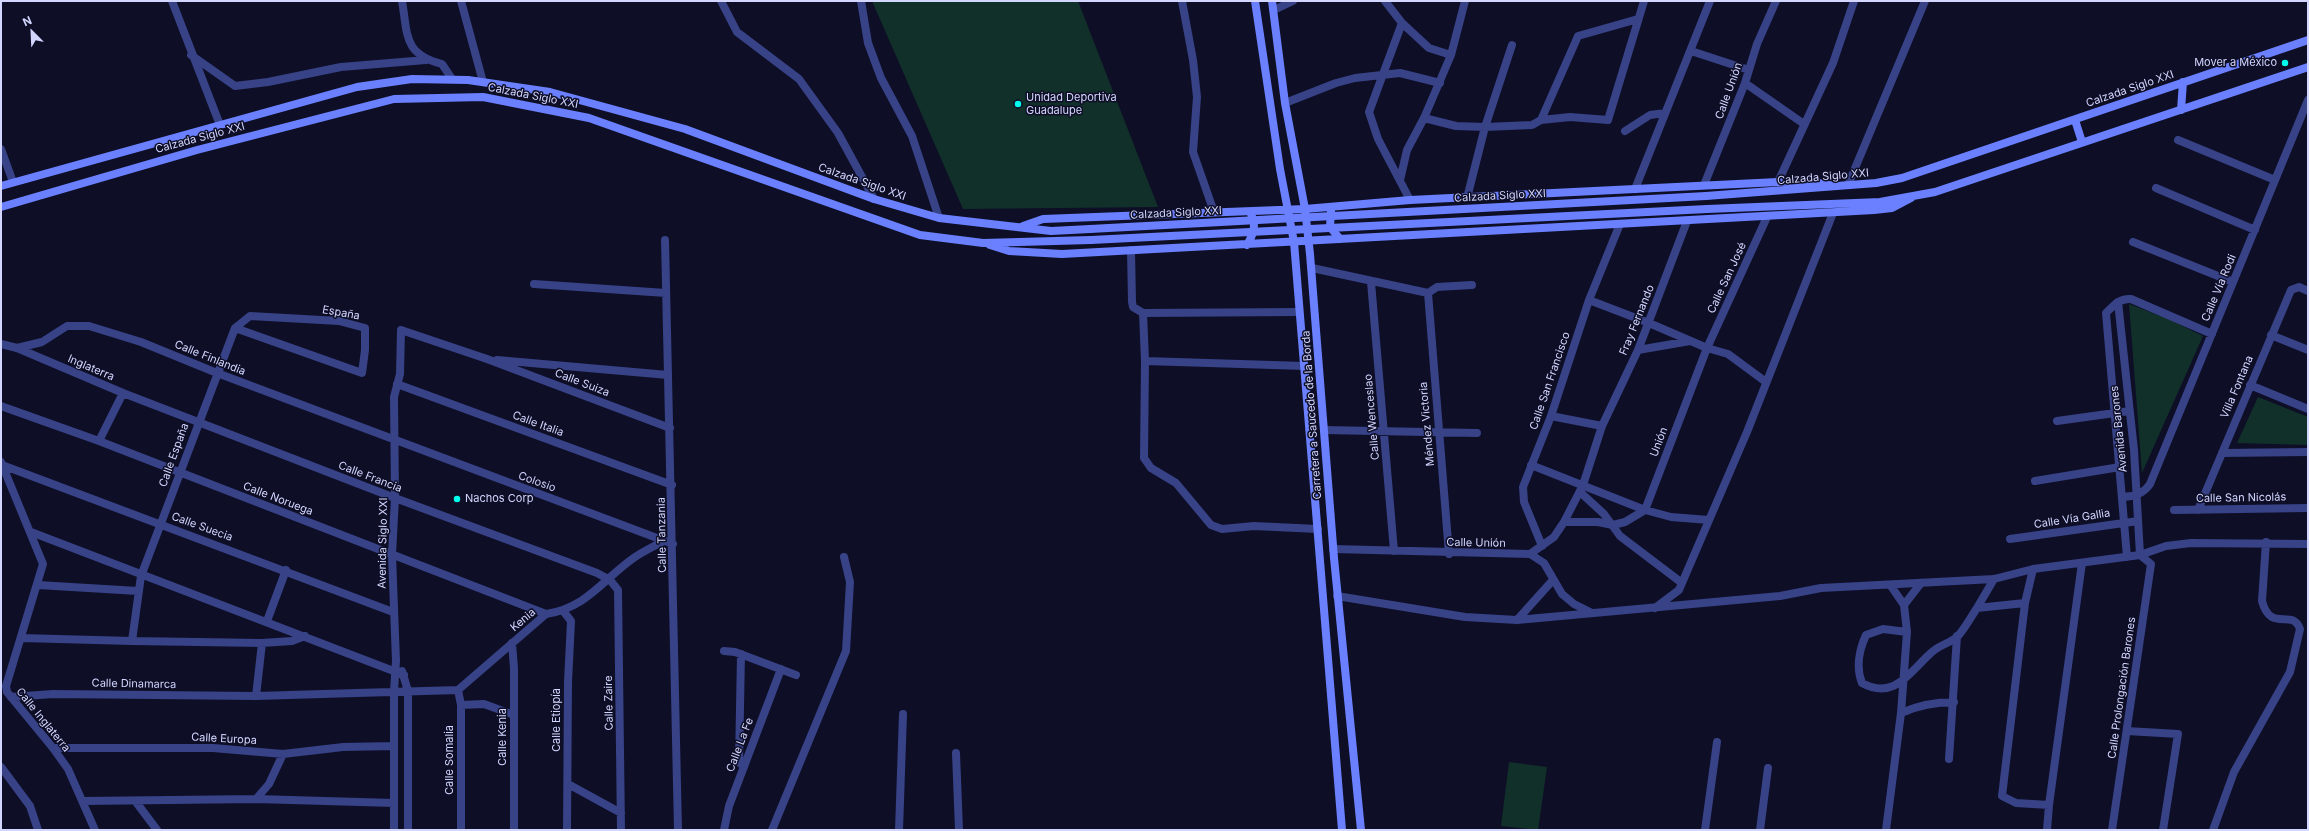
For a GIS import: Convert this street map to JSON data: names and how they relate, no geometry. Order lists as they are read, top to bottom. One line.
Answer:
{"streets":{"main road":["Calzada Siglo XXI","Carretera a Saucedo de la Borda"],"street":["Calle Unión","Calle San José","Calle Vía Rodi","España","Fray Fernando","Calle Finlandia","Inglaterra","Calle San Francisco","Calle Suiza","Villa Fontana","Calle Wenceslao","Calle Italia","Méndez Victoria","Avenida Barones","Unión","Calle España","Calle Francia","Colosio","Calle San Nicolás","Calle Noruega","Calle Vía Gallia","Calle Suecia","Calle Tanzania","Avenida Siglo XXI","Kenia","Calle Dinamarca","Calle Prolongación Barones","Calle Zaire","Calle Inglaterra","Calle Etiopía","Calle Kenia","Calle Europa","Calle La Fe","Calle Somalia"]},"crossings":[["Calzada Siglo XXI","Calle San José"],["Calzada Siglo XXI","Fray Fernando"],["Calzada Siglo XXI","Calle San Francisco"],["Calzada Siglo XXI","Carretera a Saucedo de la Borda"],["Calle Unión","Fray Fernando"],["Calle Unión","Carretera a Saucedo de la Borda"],["Calle Unión","Calle Wenceslao"],["Calle Unión","Méndez Victoria"],["Calle San José","Unión"],["Calle Vía Rodi","Avenida Barones"],["España","Calle España"],["Fray Fernando","Calle San Francisco"],["Calle Finlandia","Inglaterra"],["Calle Finlandia","Calle España"],["Calle Finlandia","Colosio"],["Calle Finlandia","Avenida Siglo XXI"],["Inglaterra","Calle Francia"],["Inglaterra","Calle Noruega"],["Calle Suiza","Calle Tanzania"],["Calle Suiza","Avenida Siglo XXI"],["Villa Fontana","Calle San Nicolás"],["Calle Italia","Calle Tanzania"],["Calle Italia","Avenida Siglo XXI"],["Avenida Barones","Calle Vía Gallia"],["Avenida Barones","Calle Prolongación Barones"],["Calle España","Calle Francia"],["Calle España","Calle Noruega"],["Calle España","Calle Suecia"],["Calle Francia","Avenida Siglo XXI"],["Calle Francia","Kenia"],["Calle Francia","Calle Zaire"],["Colosio","Calle Tanzania"],["Colosio","Avenida Siglo XXI"],["Colosio","Kenia"],["Calle Noruega","Avenida Siglo XXI"],["Calle Noruega","Kenia"],["Calle Suecia","Avenida Siglo XXI"],["Calle Suecia","Calle Inglaterra"],["Avenida Siglo XXI","Calle Dinamarca"],["Avenida Siglo XXI","Calle Europa"],["Kenia","Calle Dinamarca"],["Kenia","Calle Zaire"],["Kenia","Calle Etiopía"],["Kenia","Calle Kenia"],["Kenia","Calle Somalia"],["Calle Dinamarca","Calle Inglaterra"],["Calle Dinamarca","Calle Somalia"],["Calle Inglaterra","Calle Europa"]],"places":["Mover a México","Unidad Deportiva Guadalupe","Nachos Corp"],"north":"top left"}
